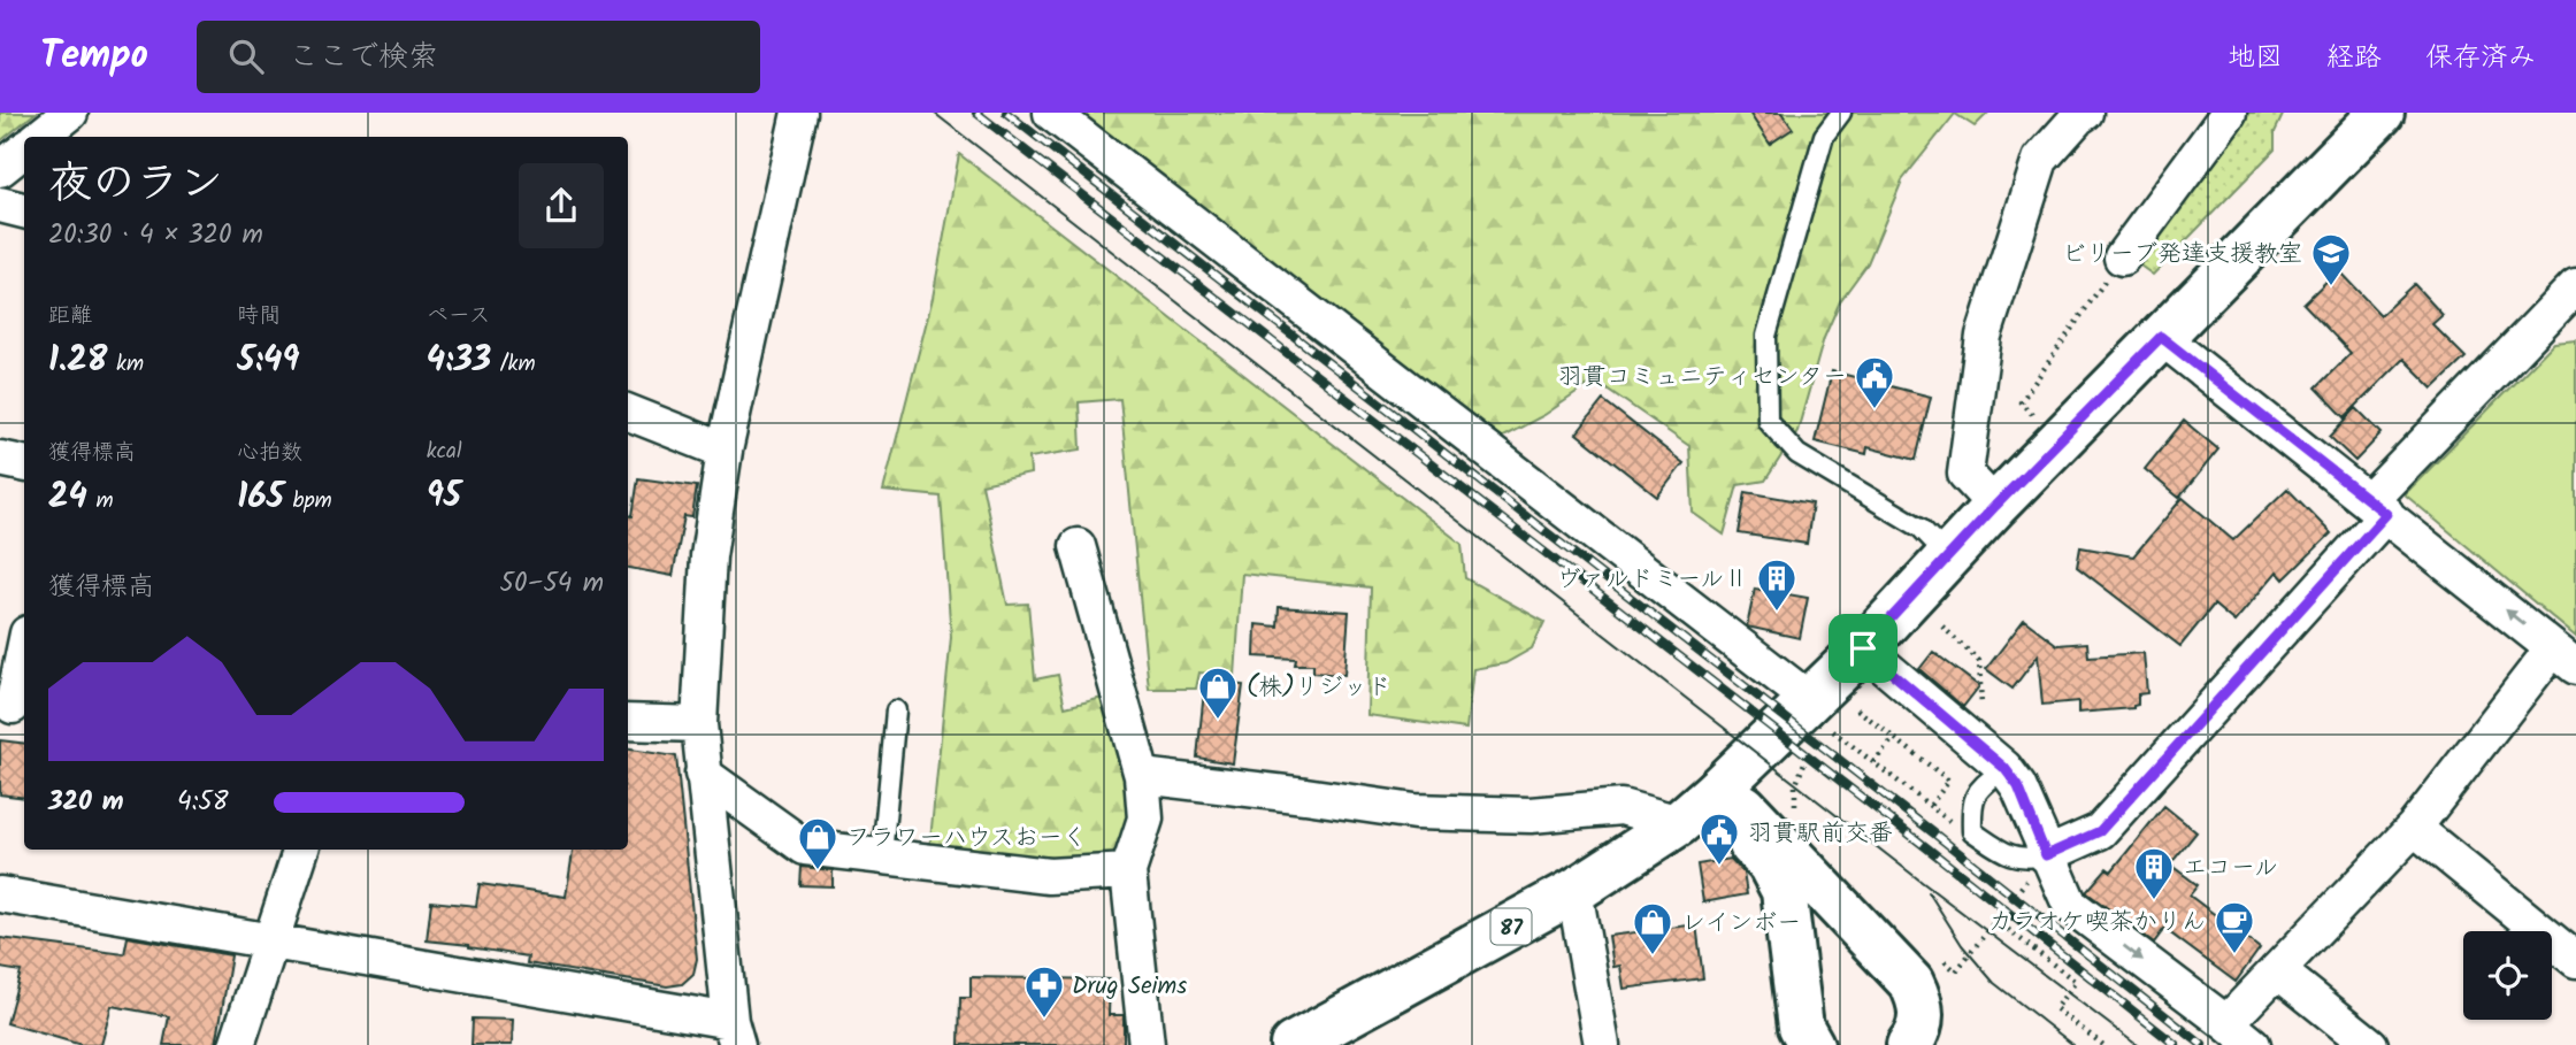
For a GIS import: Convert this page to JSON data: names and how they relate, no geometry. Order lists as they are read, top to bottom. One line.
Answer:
{"streets":{"main road":["87"]},"places":{"school or university":["ビリーブ発達支援教室"],"public building":["羽貫コミュニティセンター","羽貫駅前交番"],"building":["ヴァルドミールⅡ","エコール"],"shop":["(株)リジッド","フラワーハウスおーく","レインボー"],"cafe":["カラオケ喫茶かりん"],"pharmacy":["Drug Seims"]},"page":{"header":"Tempo","search":"ここで検索","nav":["地図","経路","保存済み"],"heading":["夜のラン","20:30 · 4 × 320 m"],"stats":[["距離","1.28 km"],["時間","5:49"],["ペース","4:33 /km"],["獲得標高","24 m"],["心拍数","165 bpm"],["kcal","95"]],"chart":["獲得標高","50–54 m"],"list":[{"name":"320 m","note":"4:58"}]}}
